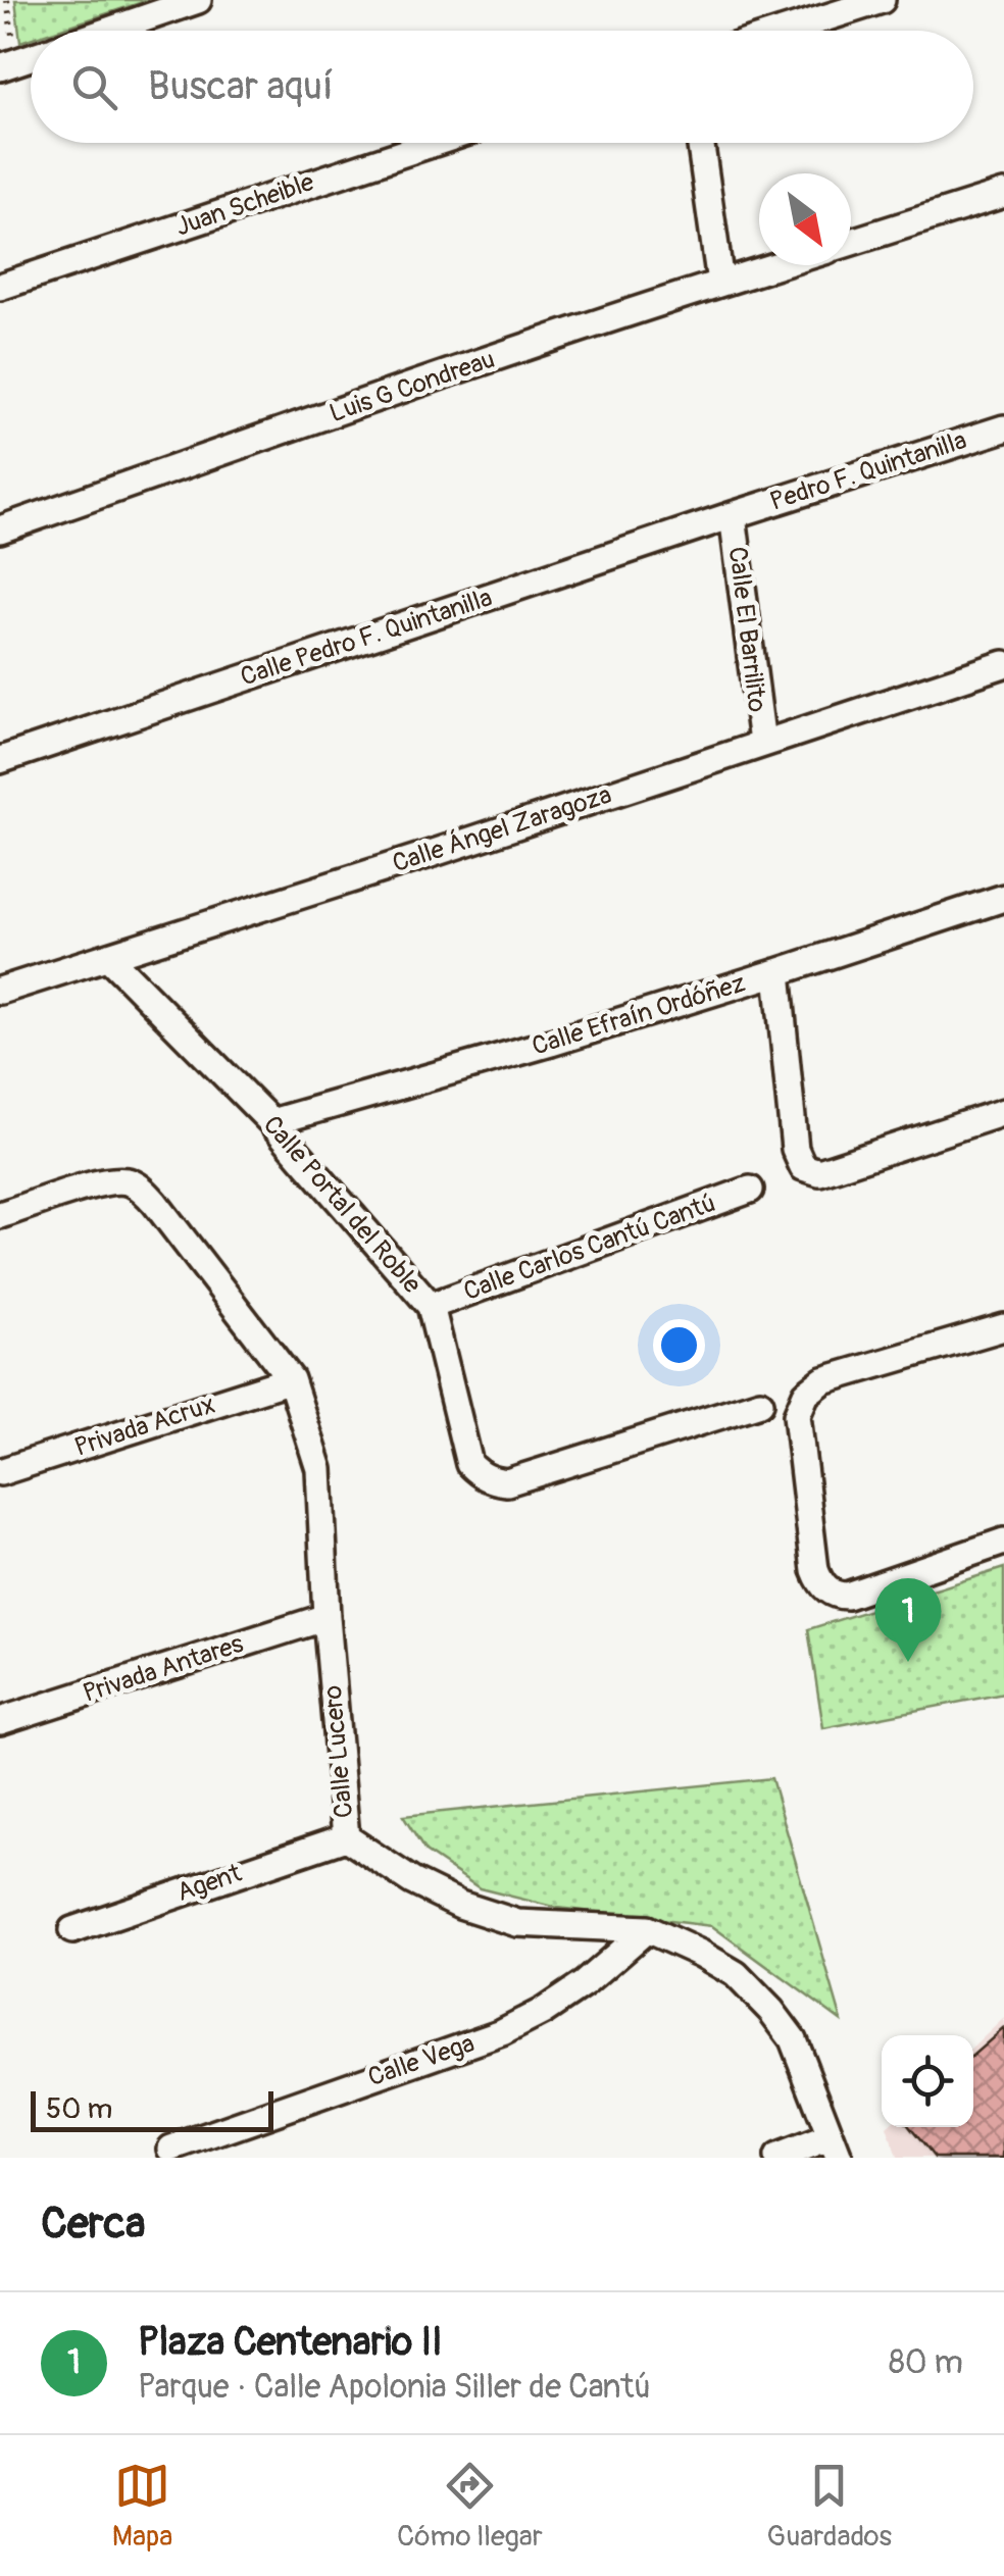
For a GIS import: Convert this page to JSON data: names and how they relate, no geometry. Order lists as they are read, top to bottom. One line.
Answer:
{"streets":{"street":["Juan Scheible","Luis G Condreau","Pedro F. Quintanilla","Calle El Barrilito","Calle Pedro F. Quintanilla","Calle Ángel Zaragoza","Calle Efraín Ordóñez","Calle Portal del Roble","Calle Carlos Cantú Cantú","Privada Acrux","Privada Antares","Calle Lucero","Agent","Calle Vega"]},"crossings":[["Pedro F. Quintanilla","Calle El Barrilito"],["Pedro F. Quintanilla","Calle Pedro F. Quintanilla"],["Calle El Barrilito","Calle Pedro F. Quintanilla"],["Calle El Barrilito","Calle Ángel Zaragoza"],["Calle Ángel Zaragoza","Calle Portal del Roble"],["Calle Efraín Ordóñez","Calle Portal del Roble"],["Calle Portal del Roble","Calle Carlos Cantú Cantú"],["Privada Acrux","Calle Lucero"],["Privada Antares","Calle Lucero"],["Calle Lucero","Agent"],["Calle Lucero","Calle Vega"]],"scale_bar":"50 m","north":"bottom right","page":{"search":"Buscar aquí","pins":"1","scale":"50 m","heading":"Cerca","list":[{"mark":"1","name":"Plaza Centenario II","note":"Parque · Calle Apolonia Siller de Cantú","value":"80 m"}],"nav":["Mapa","Cómo llegar","Guardados"]}}
